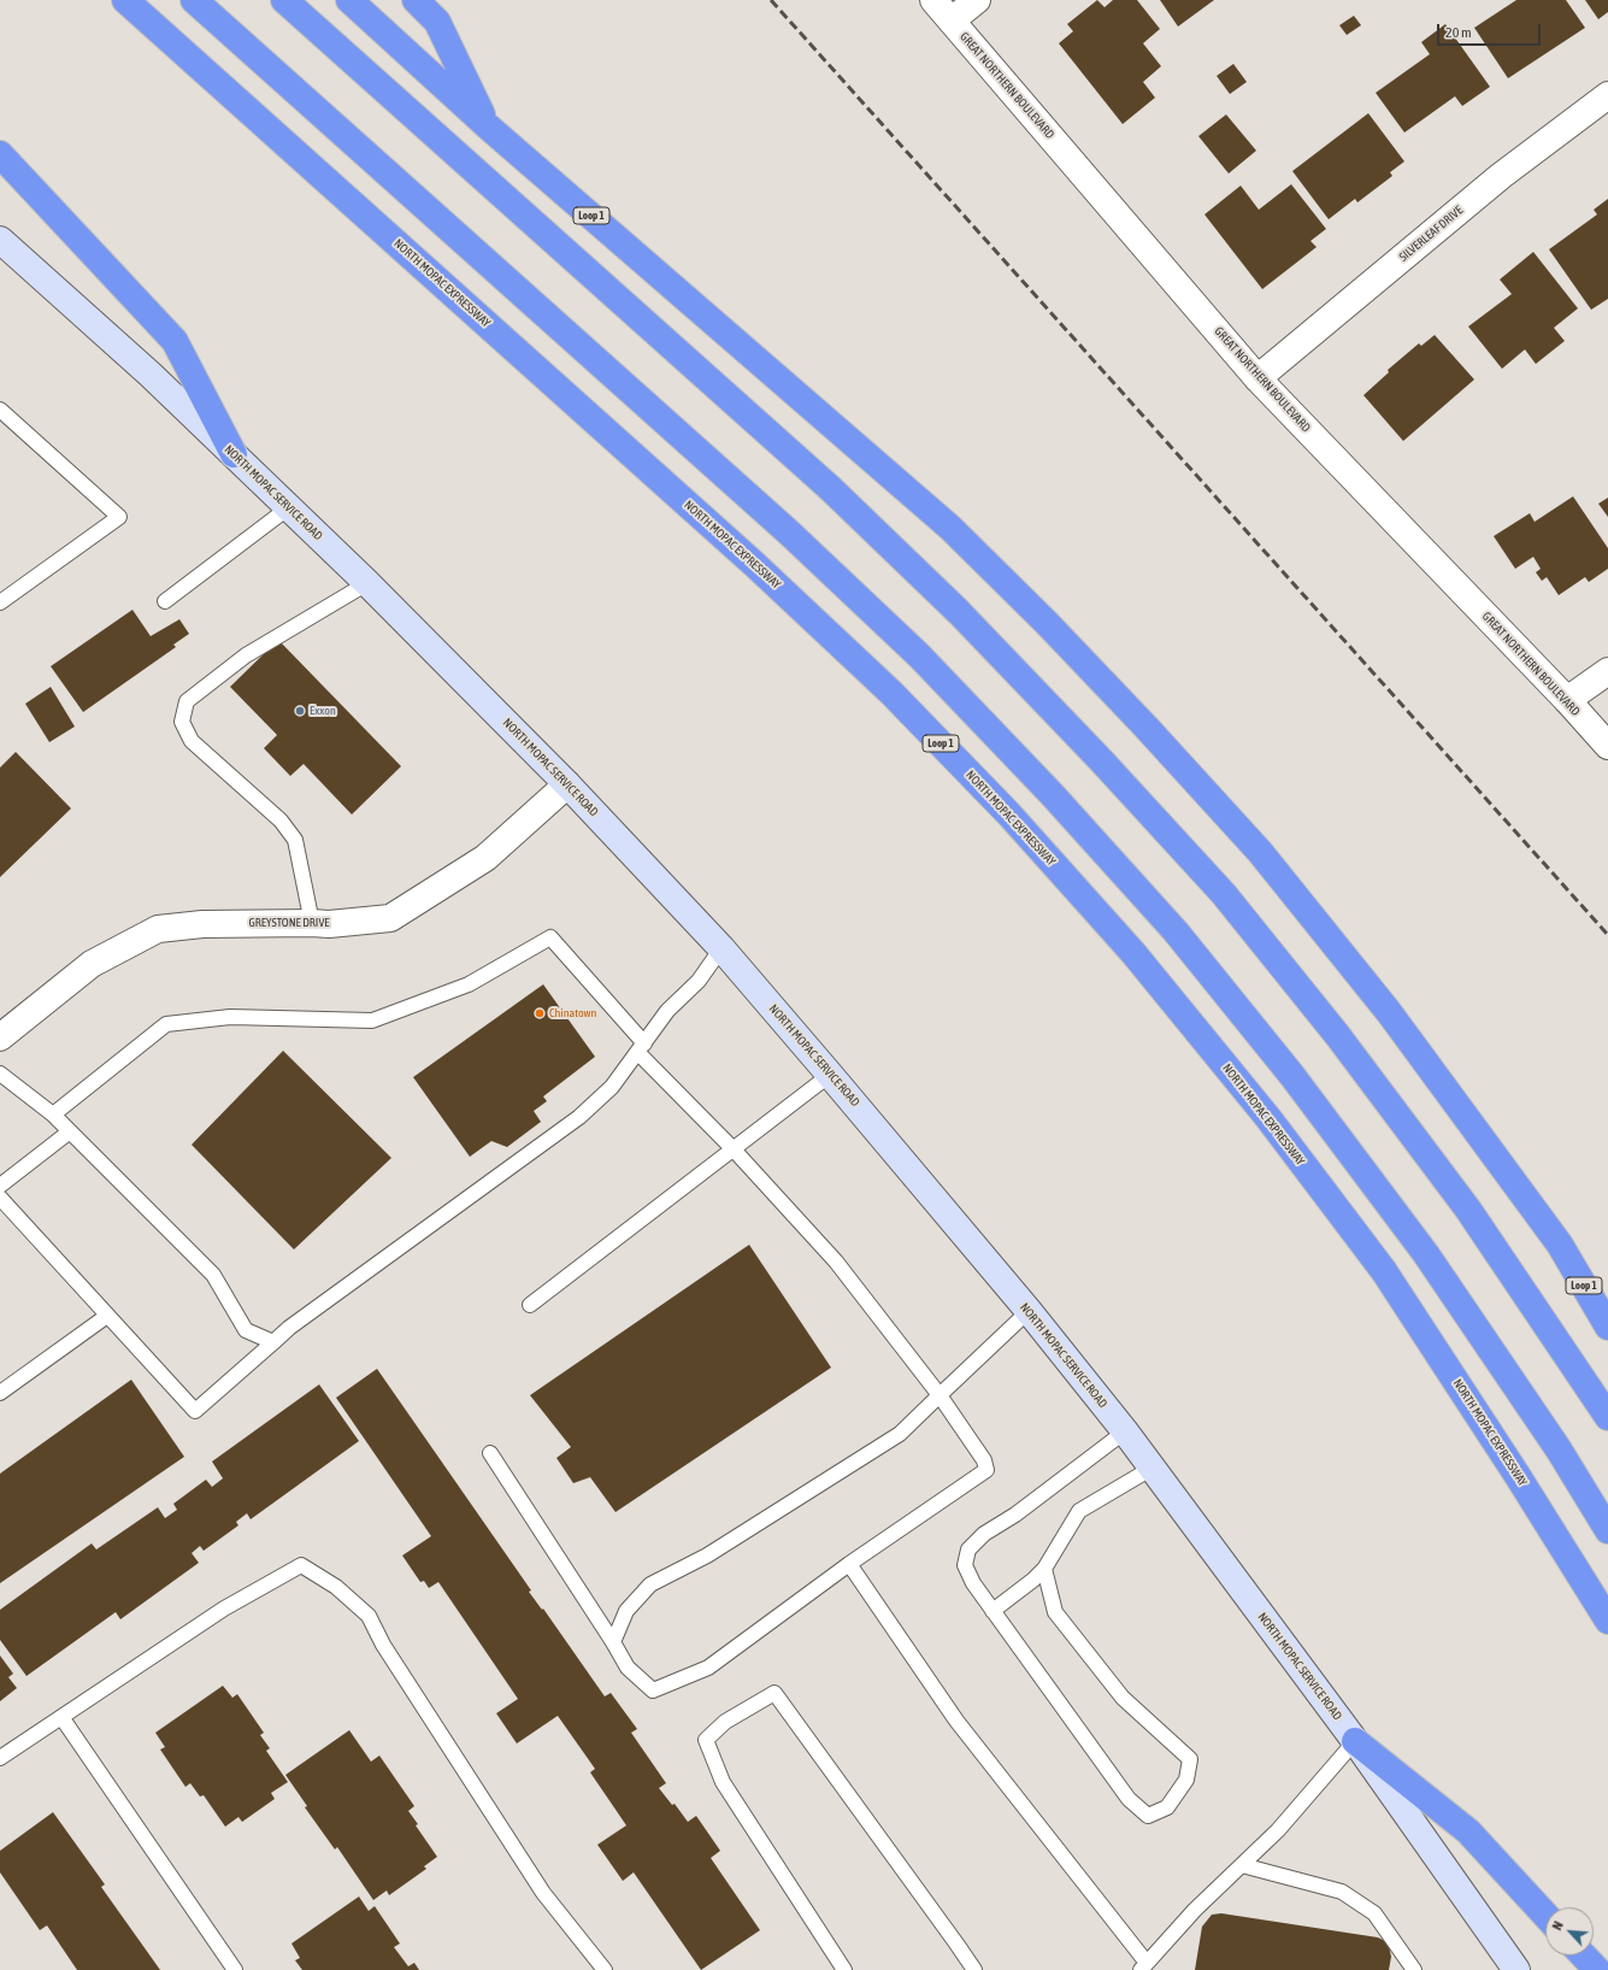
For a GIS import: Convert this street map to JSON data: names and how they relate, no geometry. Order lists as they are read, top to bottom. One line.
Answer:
{"streets":{"highway":["Loop 1","NORTH MOPAC EXPRESSWAY"],"main road":["NORTH MOPAC SERVICE ROAD"],"street":["GREAT NORTHERN BOULEVARD","SILVERLEAF DRIVE","GREYSTONE DRIVE"]},"crossings":[["GREAT NORTHERN BOULEVARD","SILVERLEAF DRIVE"],["NORTH MOPAC SERVICE ROAD","GREYSTONE DRIVE"]],"places":["Exxon","Chinatown"],"scale_bar":"20 m","north":"top left"}
